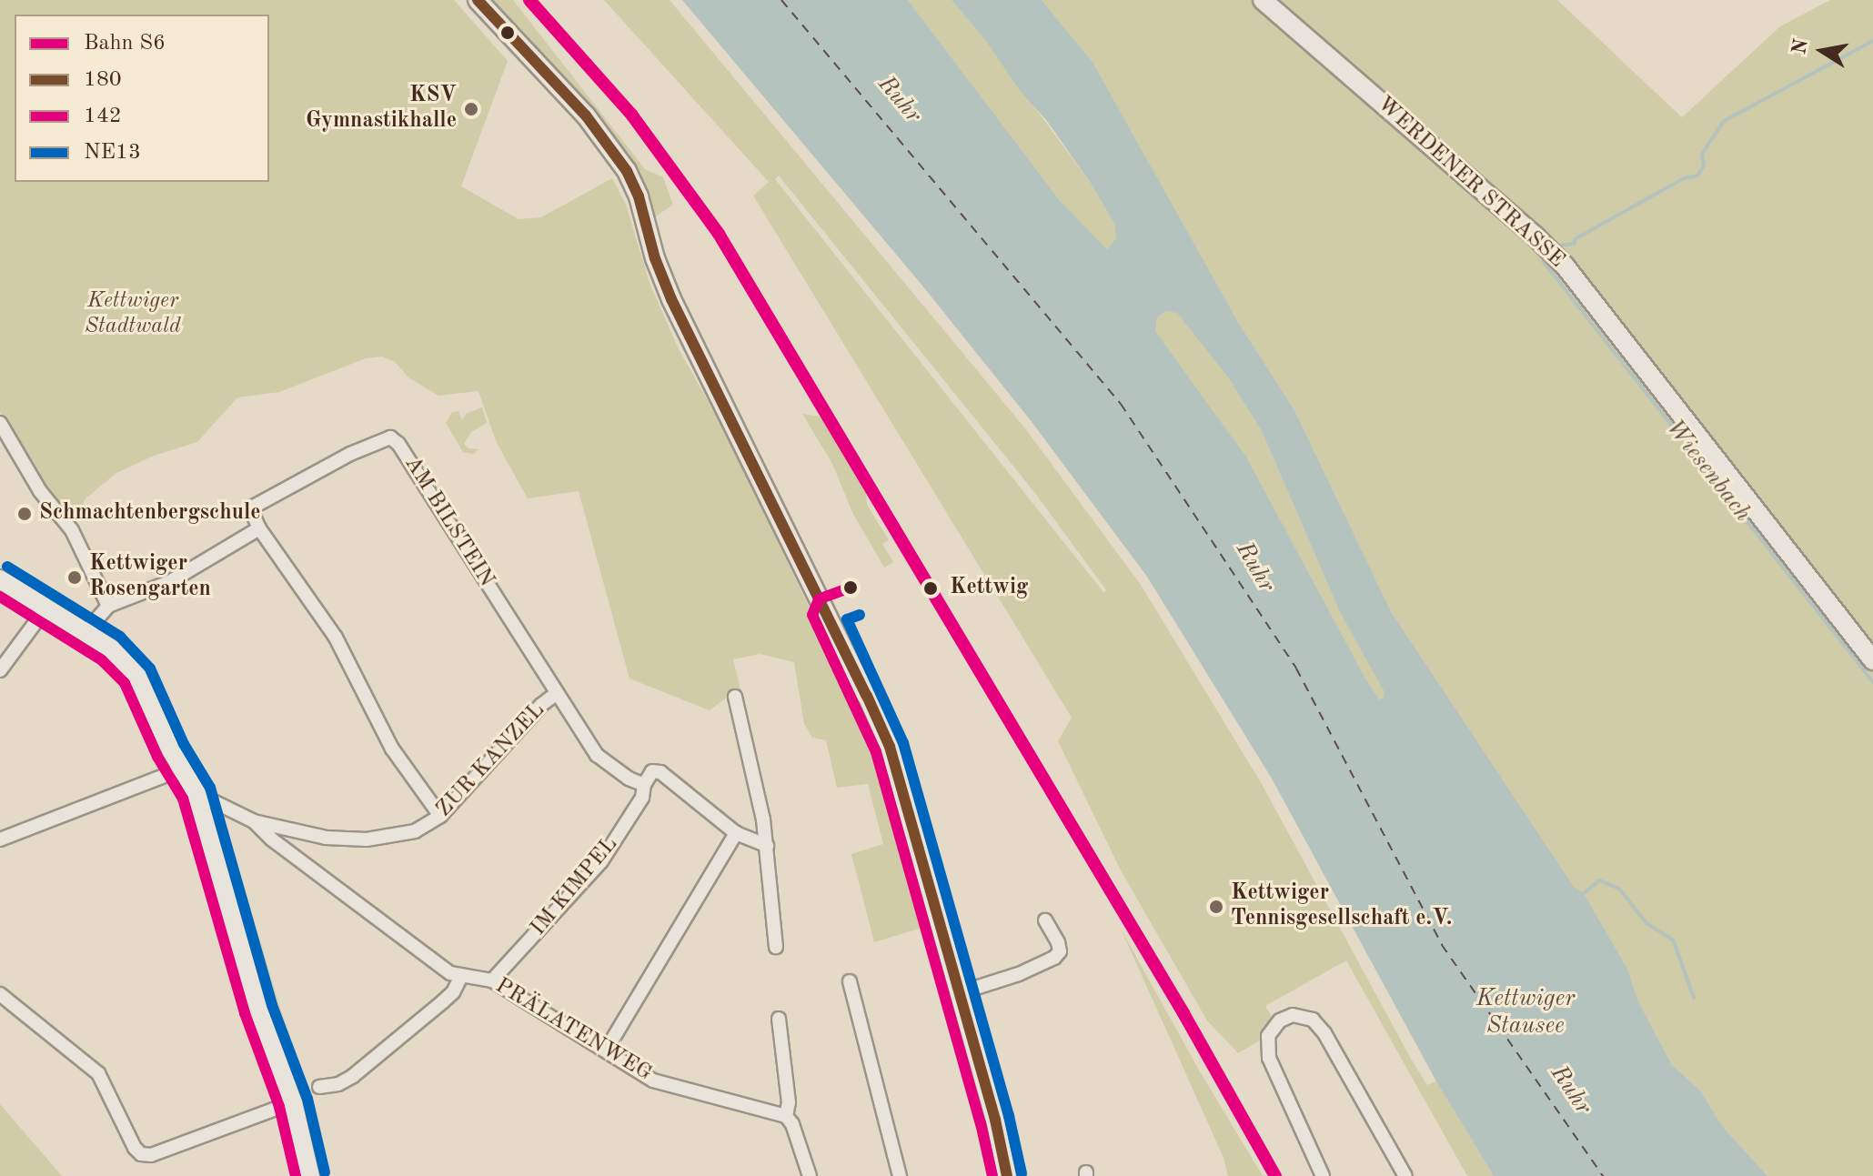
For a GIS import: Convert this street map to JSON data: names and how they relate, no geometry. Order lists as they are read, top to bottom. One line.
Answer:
{"streets":{"main road":["WERDENER STRASSE"],"street":["AM BILSTEIN","ZUR KANZEL","IM KIMPEL","PRÄLATENWEG"]},"crossings":[["AM BILSTEIN","ZUR KANZEL"],["AM BILSTEIN","IM KIMPEL"],["ZUR KANZEL","PRÄLATENWEG"],["IM KIMPEL","PRÄLATENWEG"]],"water":["Ruhr","Wiesenbach","Kettwiger Stausee"],"parks":["Kettwiger Stadtwald"],"places":["KSV Gymnastikhalle","Schmachtenbergschule","Kettwiger Rosengarten","Kettwig","Kettwiger Tennisgesellschaft e.V."],"lines":["rail line S6","transit line 180","transit line NE13","transit line 142"],"legend":["Bahn S6","180","142","NE13"],"north":"left"}
